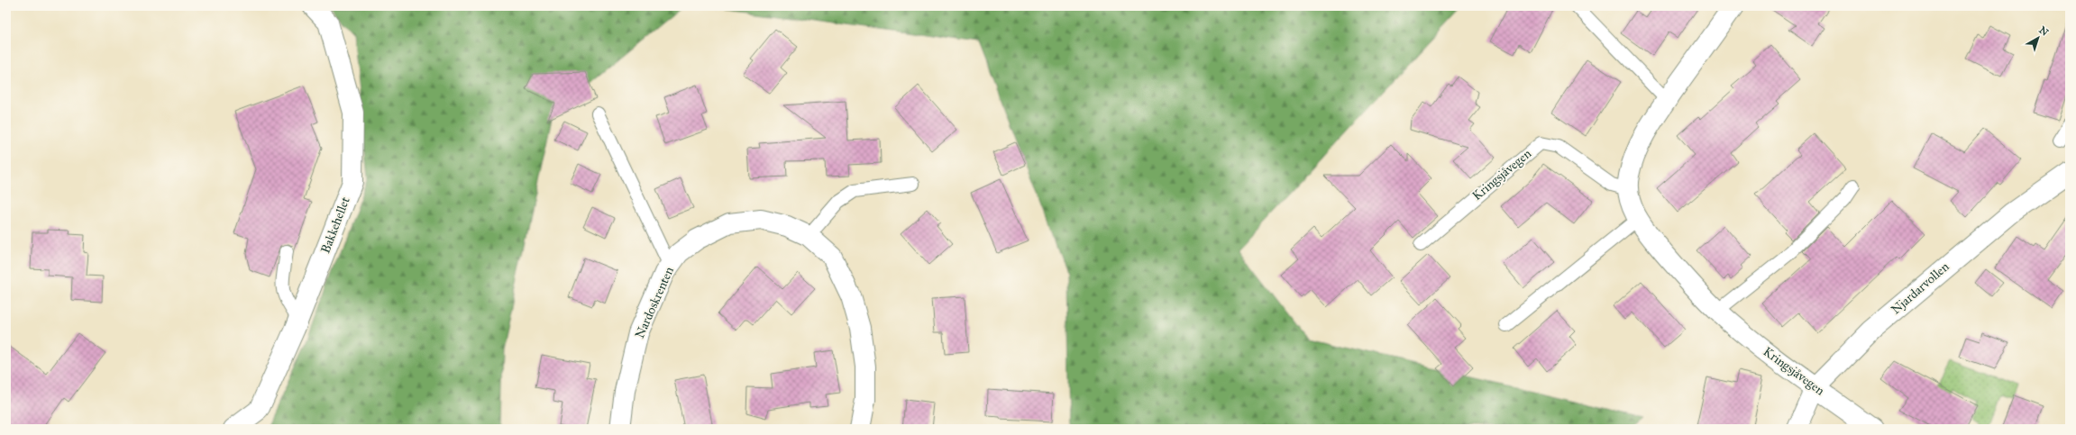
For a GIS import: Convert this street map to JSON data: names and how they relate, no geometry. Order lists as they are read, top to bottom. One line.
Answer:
{"streets":{"street":["Kringsjåvegen","Bakkehellet","Njardarvollen","Nardoskrenten"]},"crossings":[["Kringsjåvegen","Njardarvollen"]],"north":"top right"}
